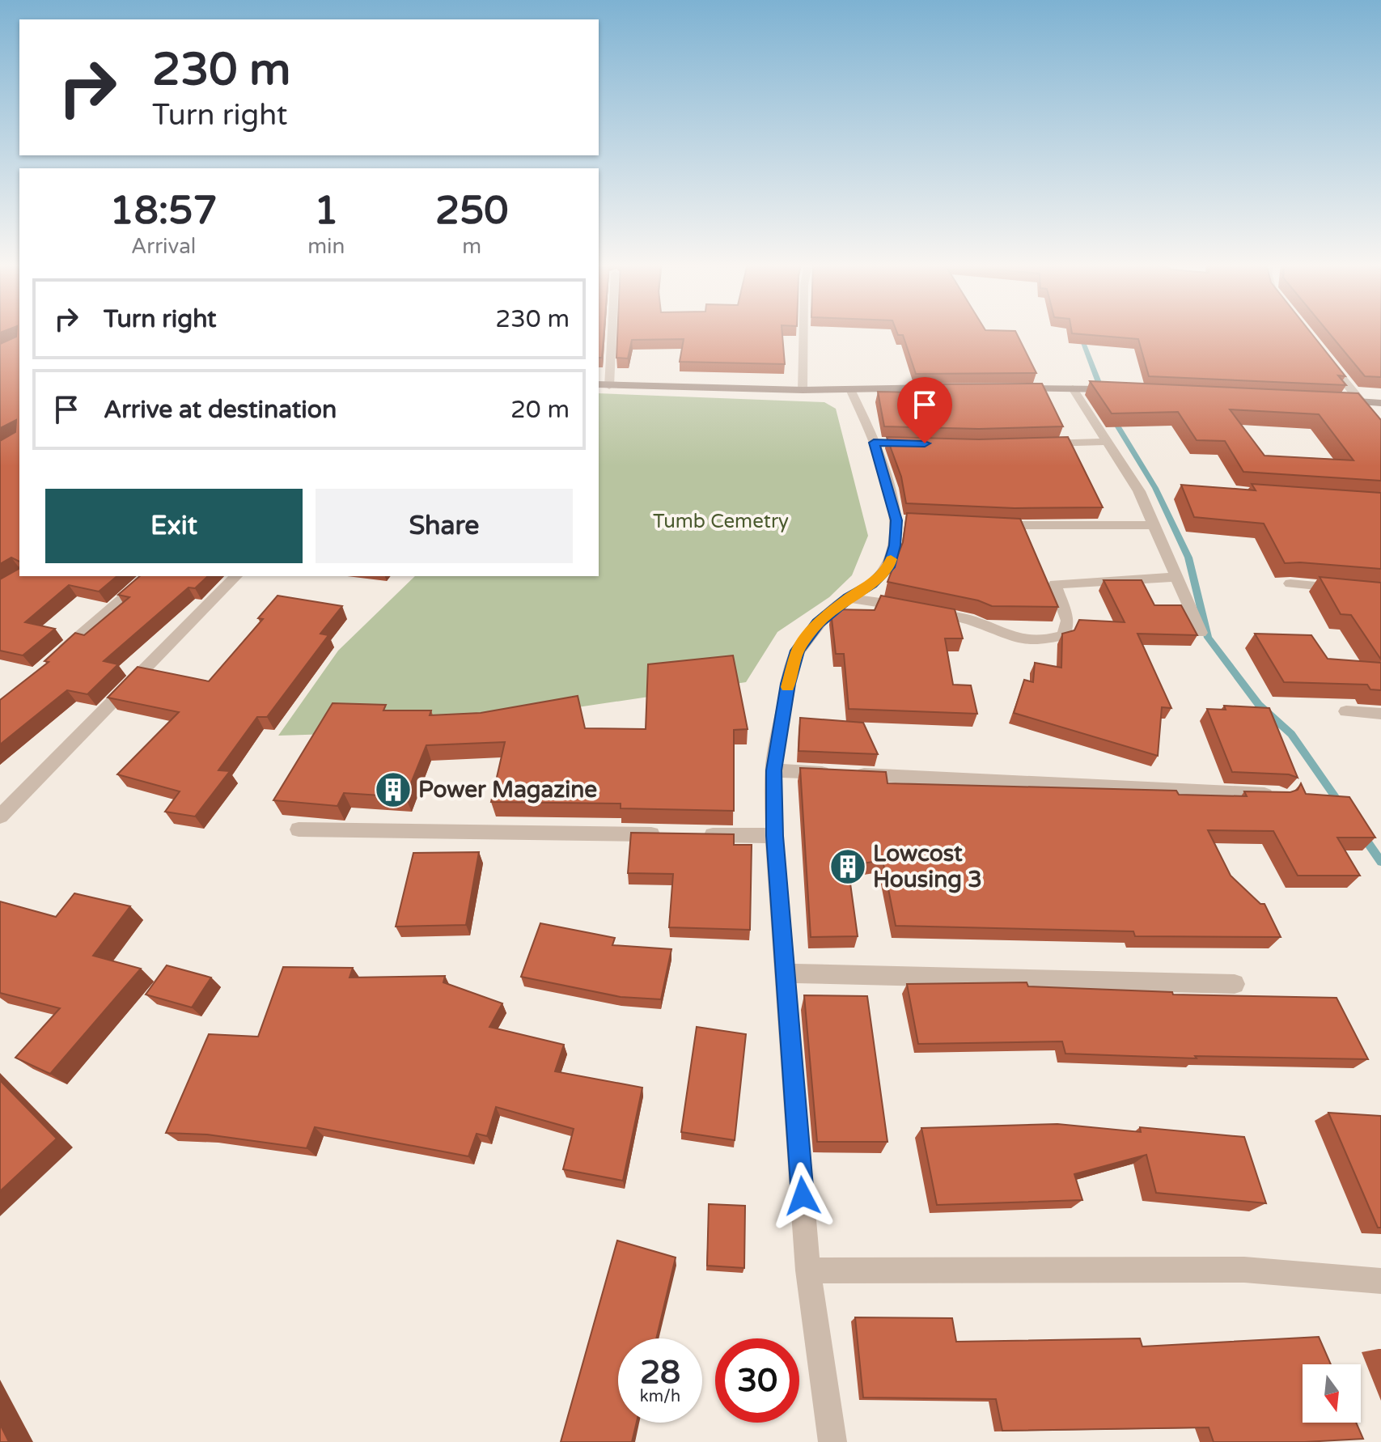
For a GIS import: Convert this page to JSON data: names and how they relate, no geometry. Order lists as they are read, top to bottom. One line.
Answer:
{"parks":["Tumb Cemetry"],"places":{"building":["Power Magazine","Lowcost Housing 3"]},"north":"bottom","page":{"turn":["230 m","Turn right"],"eta":["18:57","Arrival","1","min","250","m"],"list":[{"name":"Turn right","value":"230 m"},{"name":"Arrive at destination","value":"20 m"}],"buttons":["Exit","Share"],"speed":"28 km/h","limit":"30"}}
